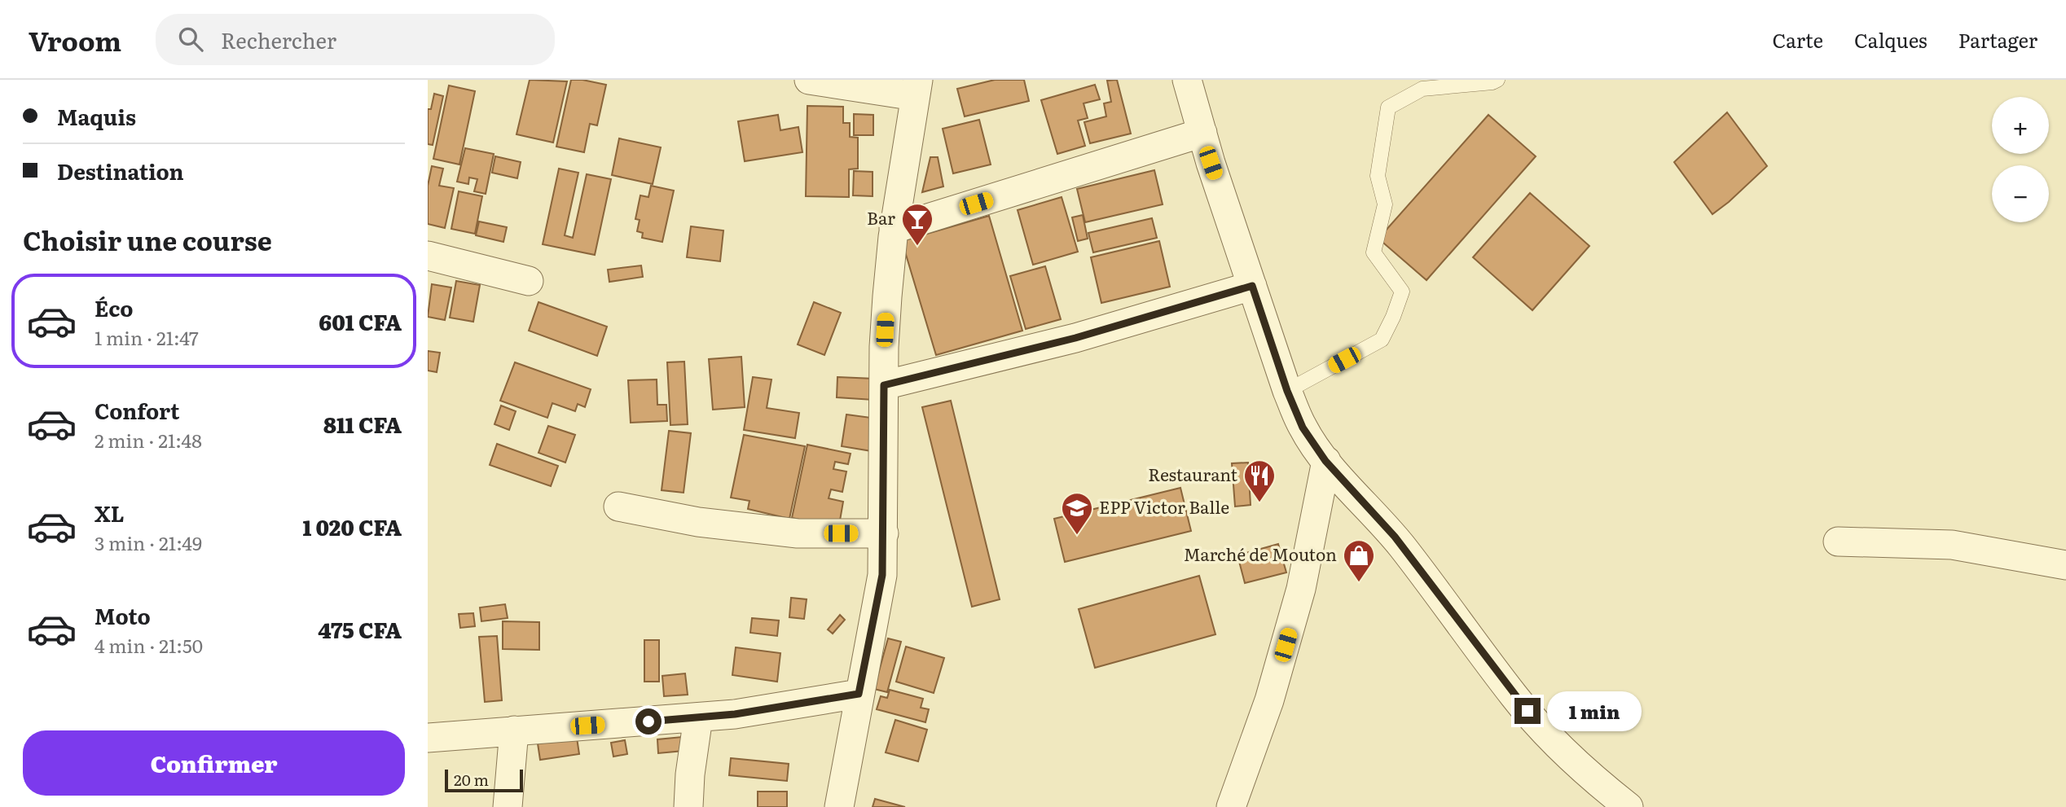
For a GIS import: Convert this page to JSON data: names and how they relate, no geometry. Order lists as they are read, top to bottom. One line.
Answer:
{"places":{"bar":["Bar"],"restaurant":["Restaurant"],"school or university":["EPP Victor Balle"],"shop":["Marché de Mouton"]},"scale_bar":"20 m","page":{"header":"Vroom","search":"Rechercher","nav":["Carte","Calques","Partager"],"banner":["Maquis","Destination"],"map_buttons":["+","−"],"heading":"Choisir une course","list":[{"name":"Éco","note":"1 min · 21:47","value":"601 CFA"},{"name":"Confort","note":"2 min · 21:48","value":"811 CFA"},{"name":"XL","note":"3 min · 21:49","value":"1 020 CFA"},{"name":"Moto","note":"4 min · 21:50","value":"475 CFA"}],"bubble":"1 min","buttons":"Confirmer","scale":"20 m"}}
